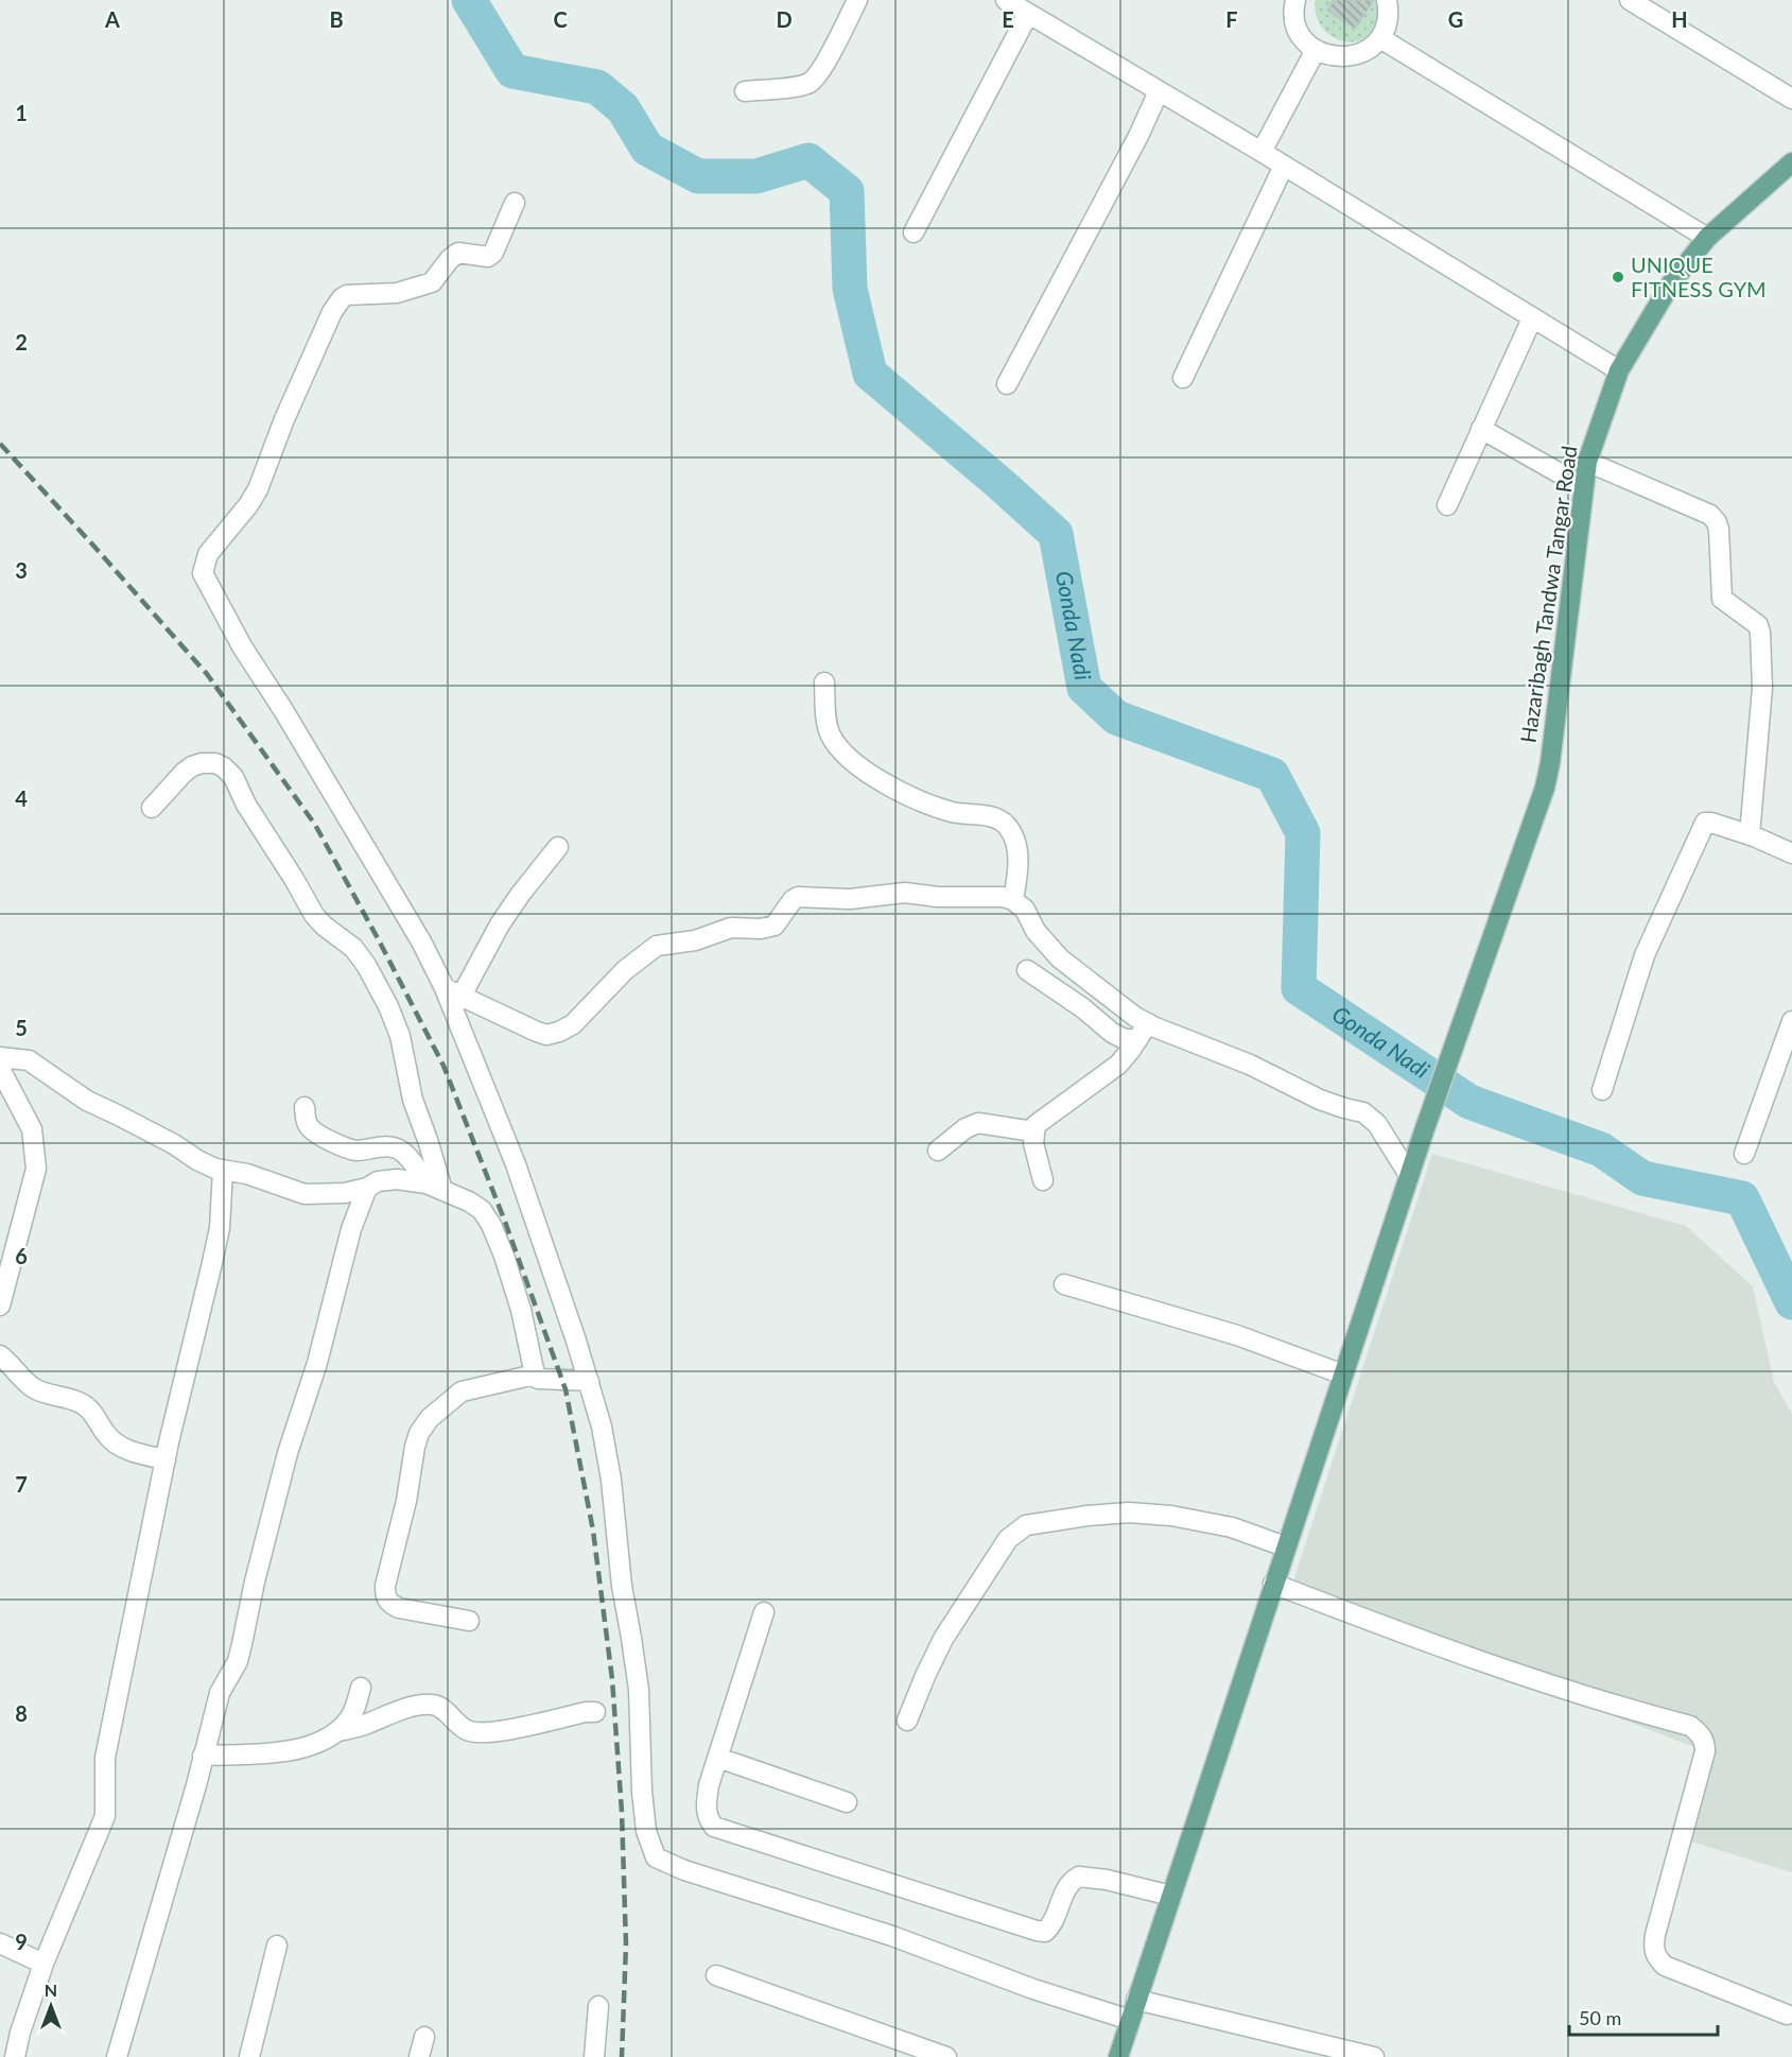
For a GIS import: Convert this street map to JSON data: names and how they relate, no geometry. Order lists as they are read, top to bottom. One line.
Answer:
{"streets":{"main road":["Hazaribagh Tandwa Tangar Road"]},"water":["Gonda Nadi"],"places":["UNIQUE FITNESS GYM"],"scale_bar":"50 m","north":"top","grid":{"columns":["A","B","C","D","E","F","G","H"],"rows":["1","2","3","4","5","6","7","8","9"]}}
